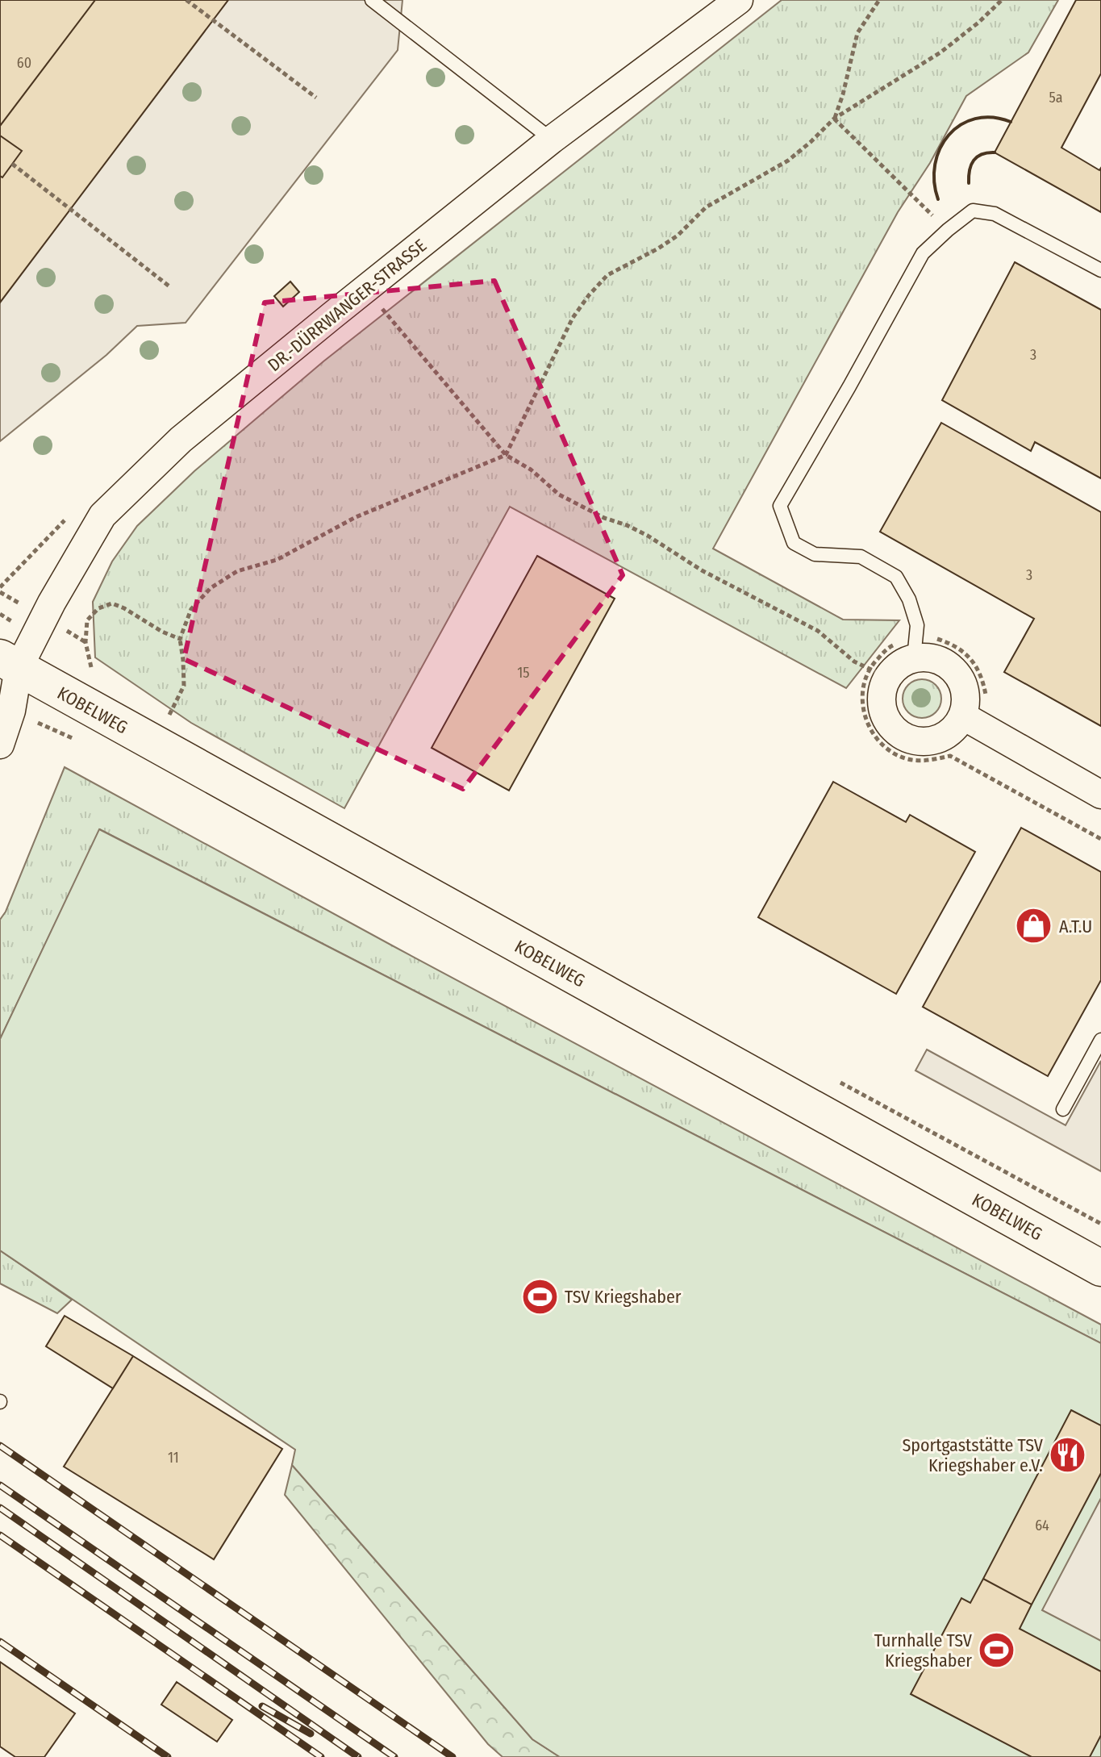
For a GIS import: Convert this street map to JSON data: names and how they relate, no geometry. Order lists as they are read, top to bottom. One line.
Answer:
{"streets":{"main road":["KOBELWEG"],"street":["DR.-DÜRRWANGER-STRASSE"]},"crossings":[["DR.-DÜRRWANGER-STRASSE","KOBELWEG"]],"places":{"shop":["A.T.U"],"sports":["TSV Kriegshaber","Turnhalle TSV Kriegshaber"],"restaurant":["Sportgaststätte TSV Kriegshaber e.V."]},"house_numbers":["60","5a","3","3","15","11","64"]}
